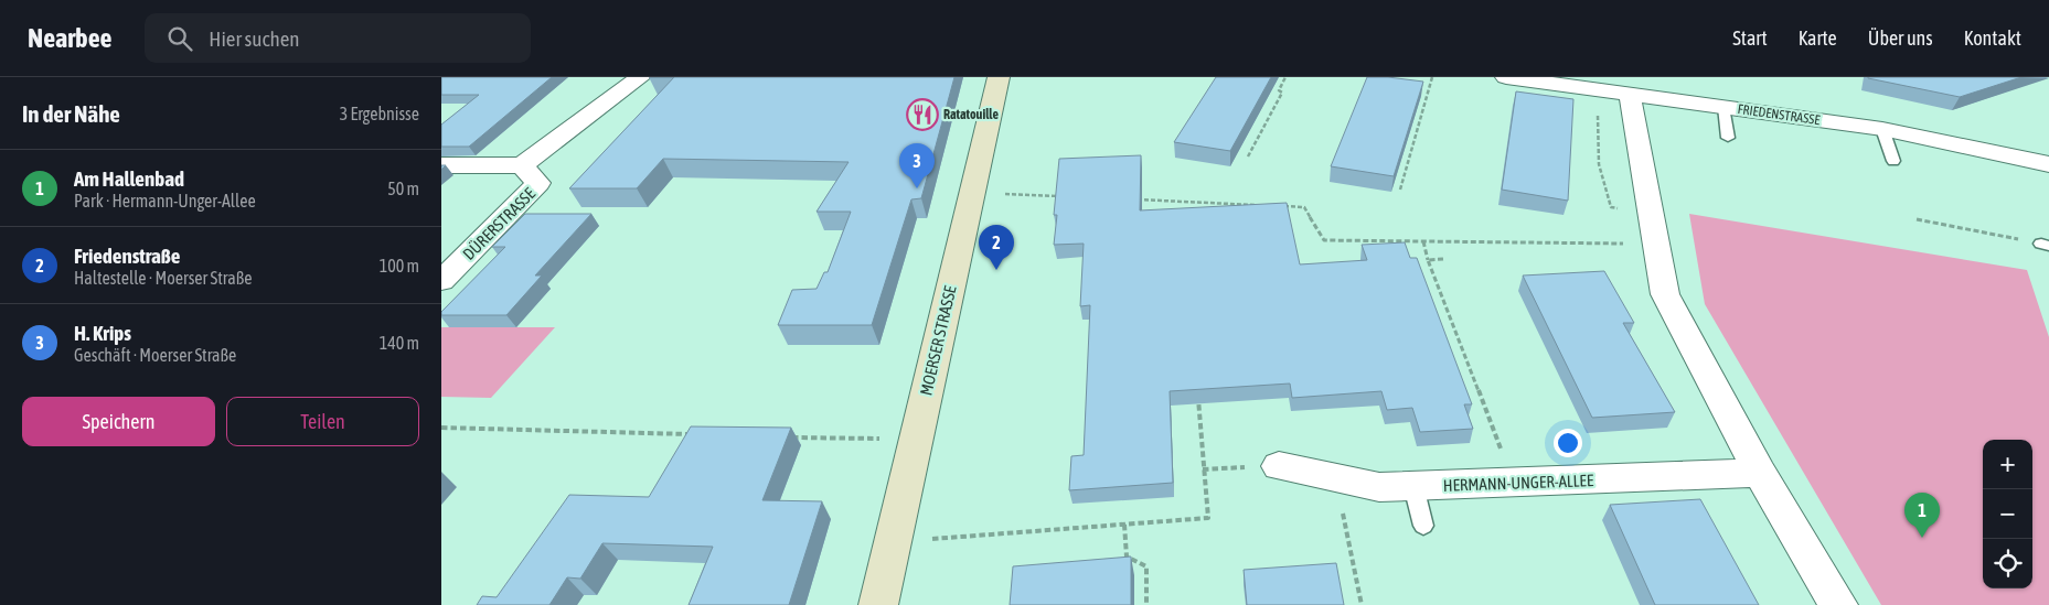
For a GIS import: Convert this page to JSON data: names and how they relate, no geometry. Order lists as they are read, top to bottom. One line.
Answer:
{"streets":{"main road":["MOERSER STRASSE"],"street":["FRIEDENSTRASSE","DÜRERSTRASSE","HERMANN-UNGER-ALLEE"]},"places":{"restaurant":["Ratatouille"]},"page":{"header":"Nearbee","search":"Hier suchen","nav":["Start","Karte","Über uns","Kontakt"],"heading":["In der Nähe","3 Ergebnisse"],"pins":["3","2","1"],"list":[{"mark":"1","name":"Am Hallenbad","note":"Park · Hermann-Unger-Allee","value":"50 m"},{"mark":"2","name":"Friedenstraße","note":"Haltestelle · Moerser Straße","value":"100 m"},{"mark":"3","name":"H. Krips","note":"Geschäft · Moerser Straße","value":"140 m"}],"buttons":["Speichern","Teilen"],"map_buttons":["+","−"]}}
